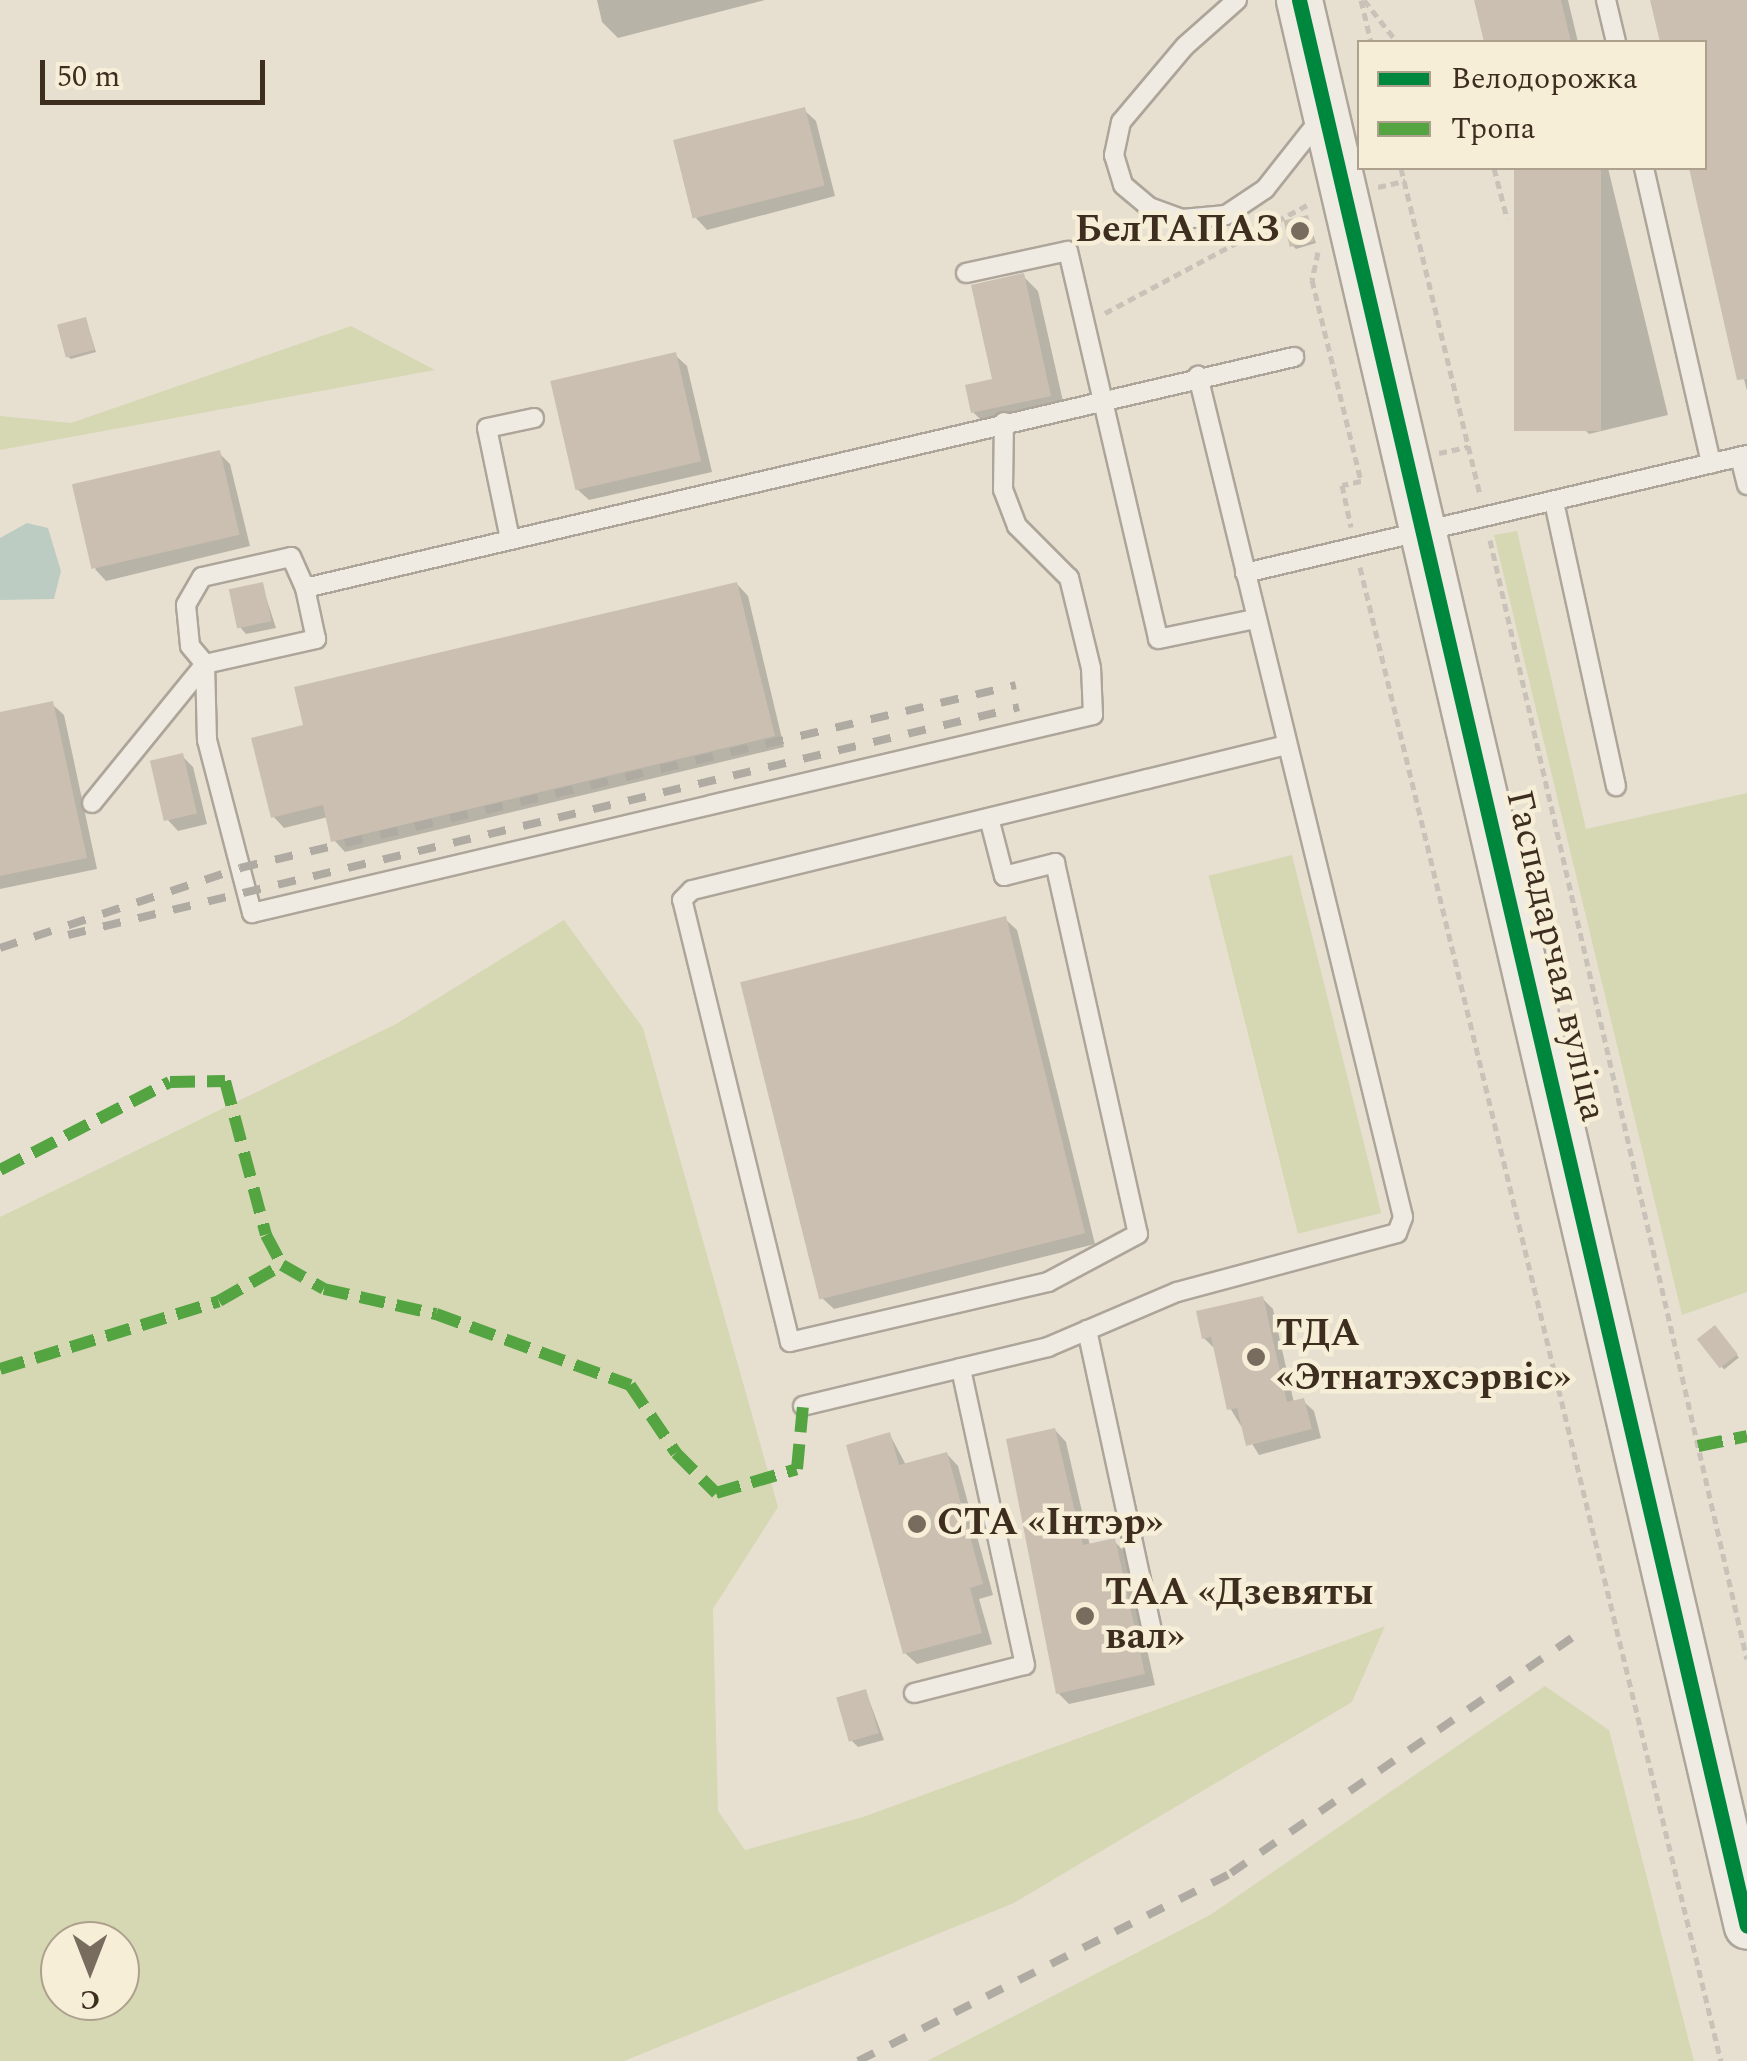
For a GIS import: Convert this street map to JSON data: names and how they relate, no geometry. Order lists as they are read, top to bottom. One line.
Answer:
{"streets":{"street":["Гаспадарчая вуліца"]},"places":["БелТАПАЗ","ТДА «Этнатэхсэрвіс»","СТА «Інтэр»","ТАА «Дзевяты вал»"],"legend":["Велодорожка","Тропа"],"scale_bar":"50 m","north":"bottom"}
